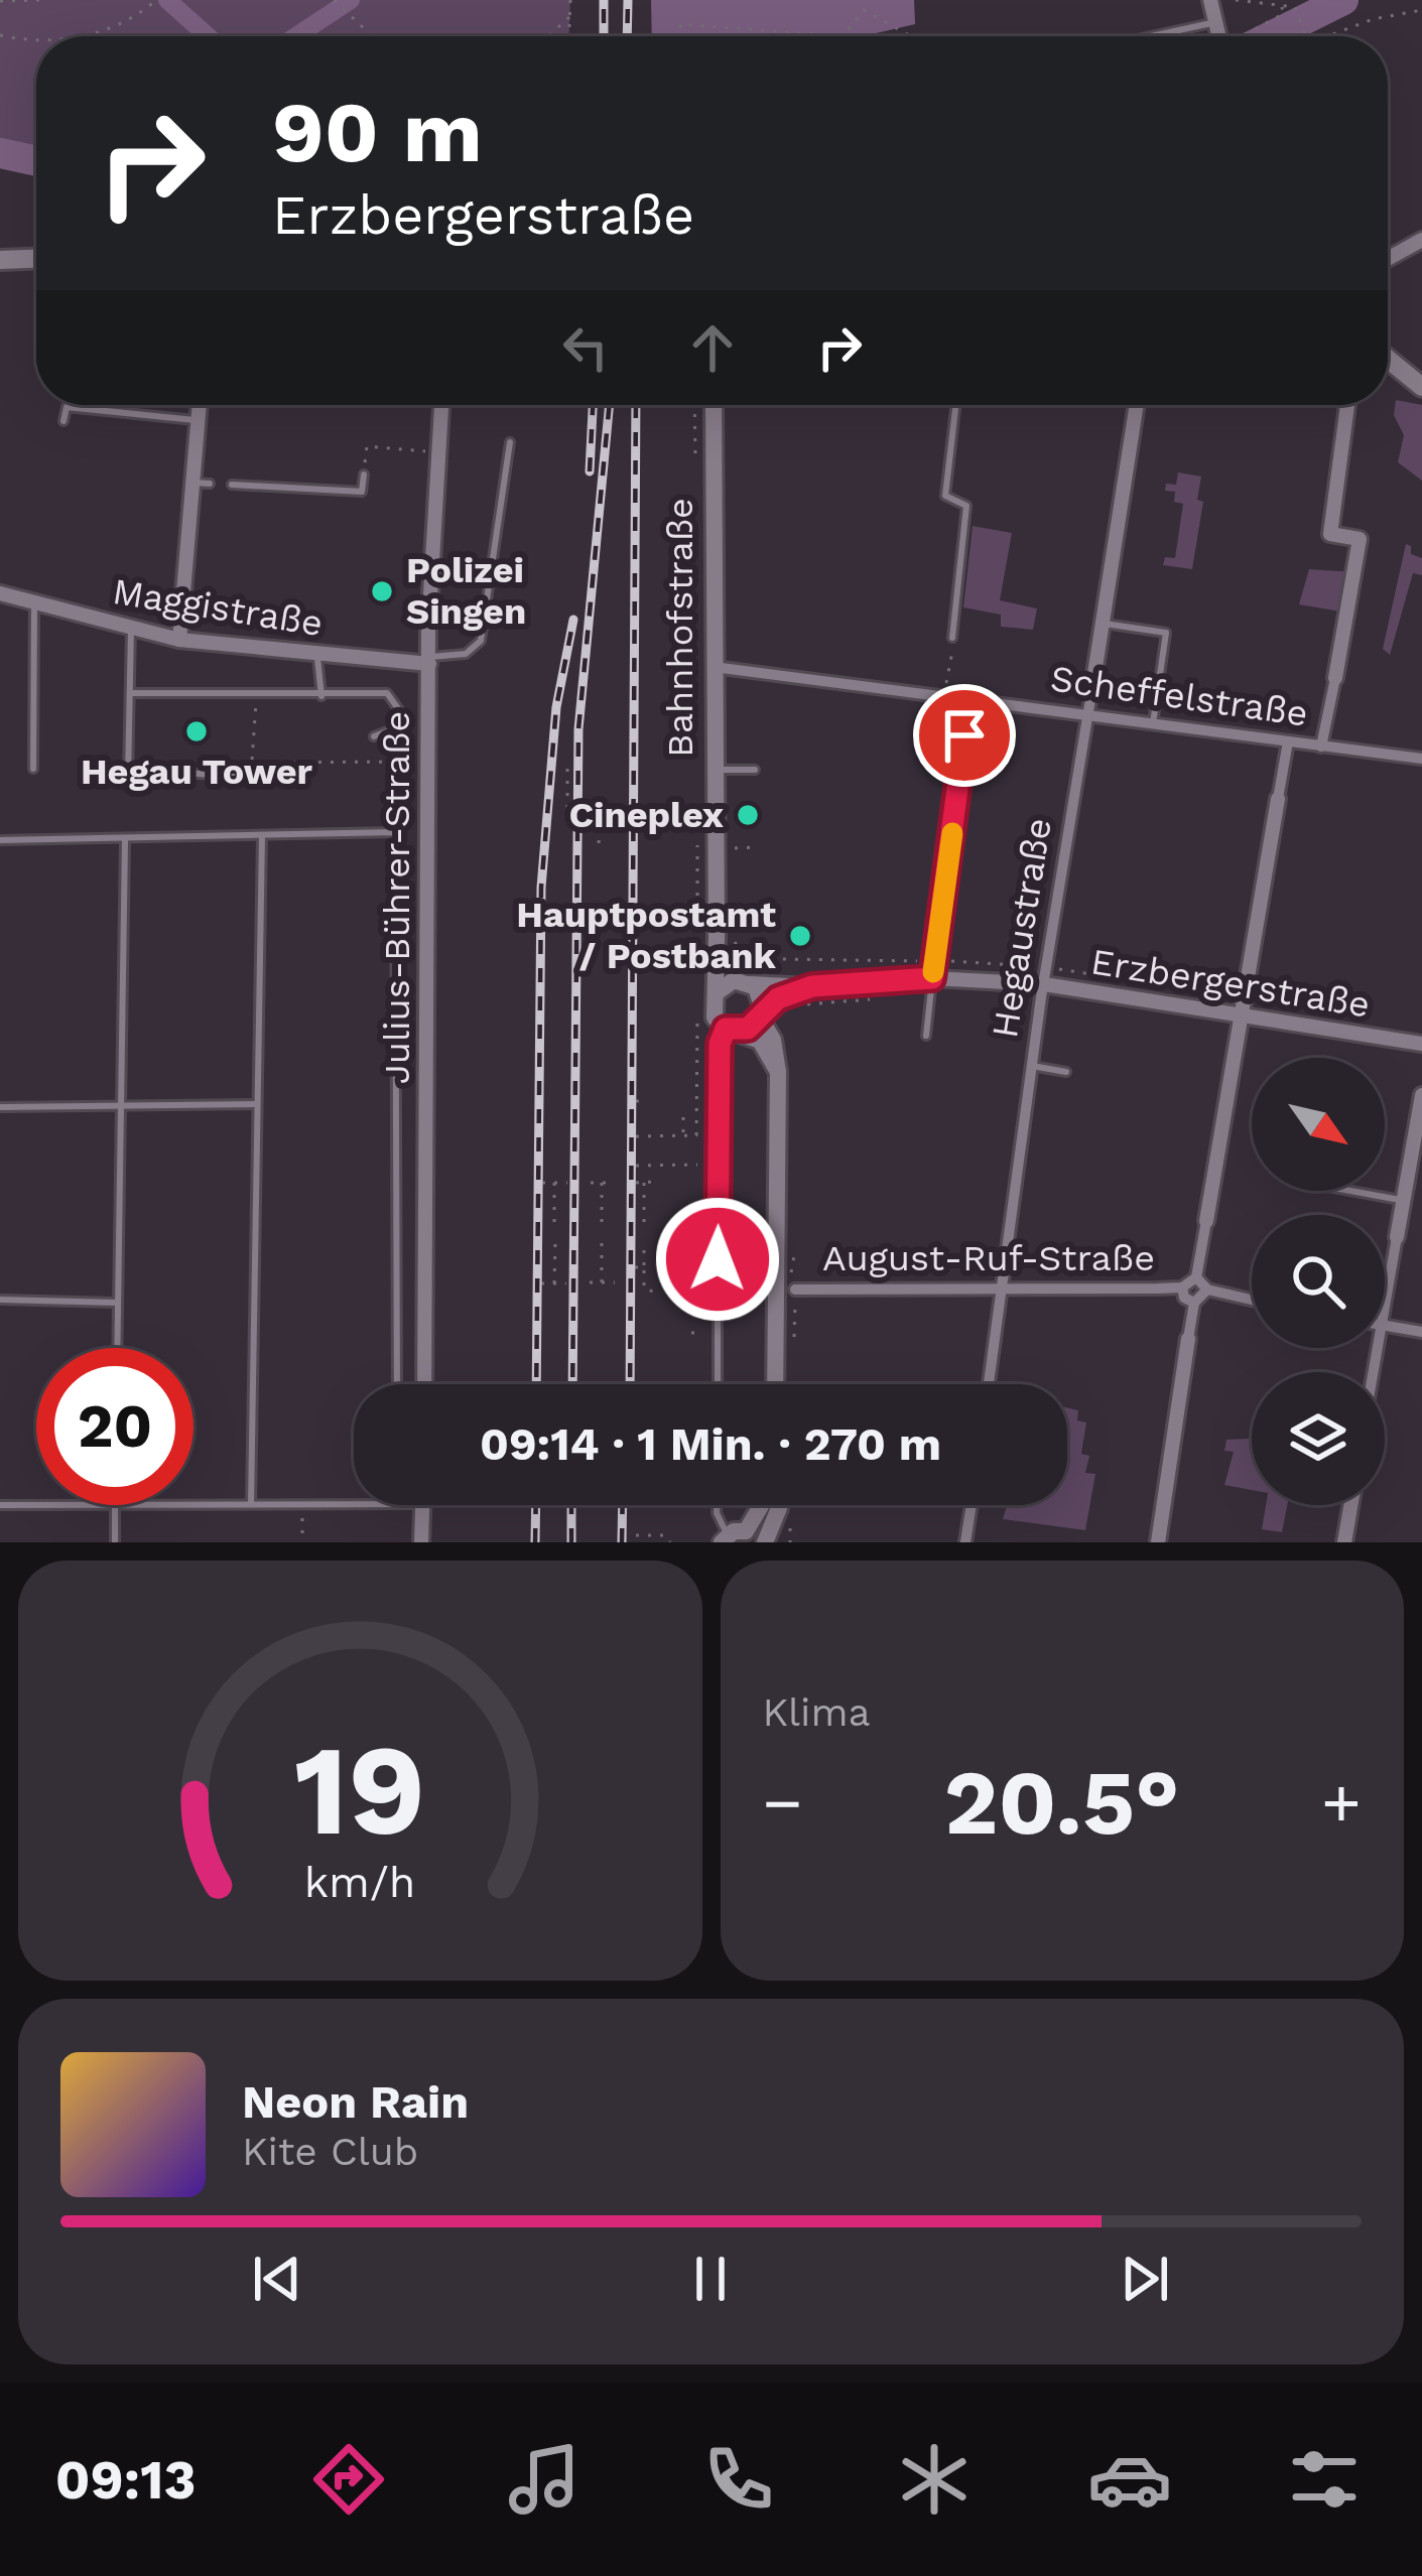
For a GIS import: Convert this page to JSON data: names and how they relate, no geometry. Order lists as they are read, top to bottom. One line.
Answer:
{"streets":{"street":["Maggistraße","Bahnhofstraße","Scheffelstraße","Julius-Bührer-Straße","Hegaustraße","Erzbergerstraße","August-Ruf-Straße"]},"crossings":[["Maggistraße","Julius-Bührer-Straße"],["Bahnhofstraße","Scheffelstraße"],["Bahnhofstraße","Erzbergerstraße"],["Scheffelstraße","Hegaustraße"],["Hegaustraße","Erzbergerstraße"],["Hegaustraße","August-Ruf-Straße"]],"places":["Polizei Singen","Hegau Tower","Cineplex","Hauptpostamt / Postbank"],"north":"bottom right","page":{"turn":["90 m","Erzbergerstraße"],"limit":"20","trip":"09:14 · 1 Min. · 270 m","tile":"Klima","heat":["−","20.5°","+"],"song":["Neon Rain","Kite Club"],"tabs":"09:13","gauge":["19","km/h"]}}
